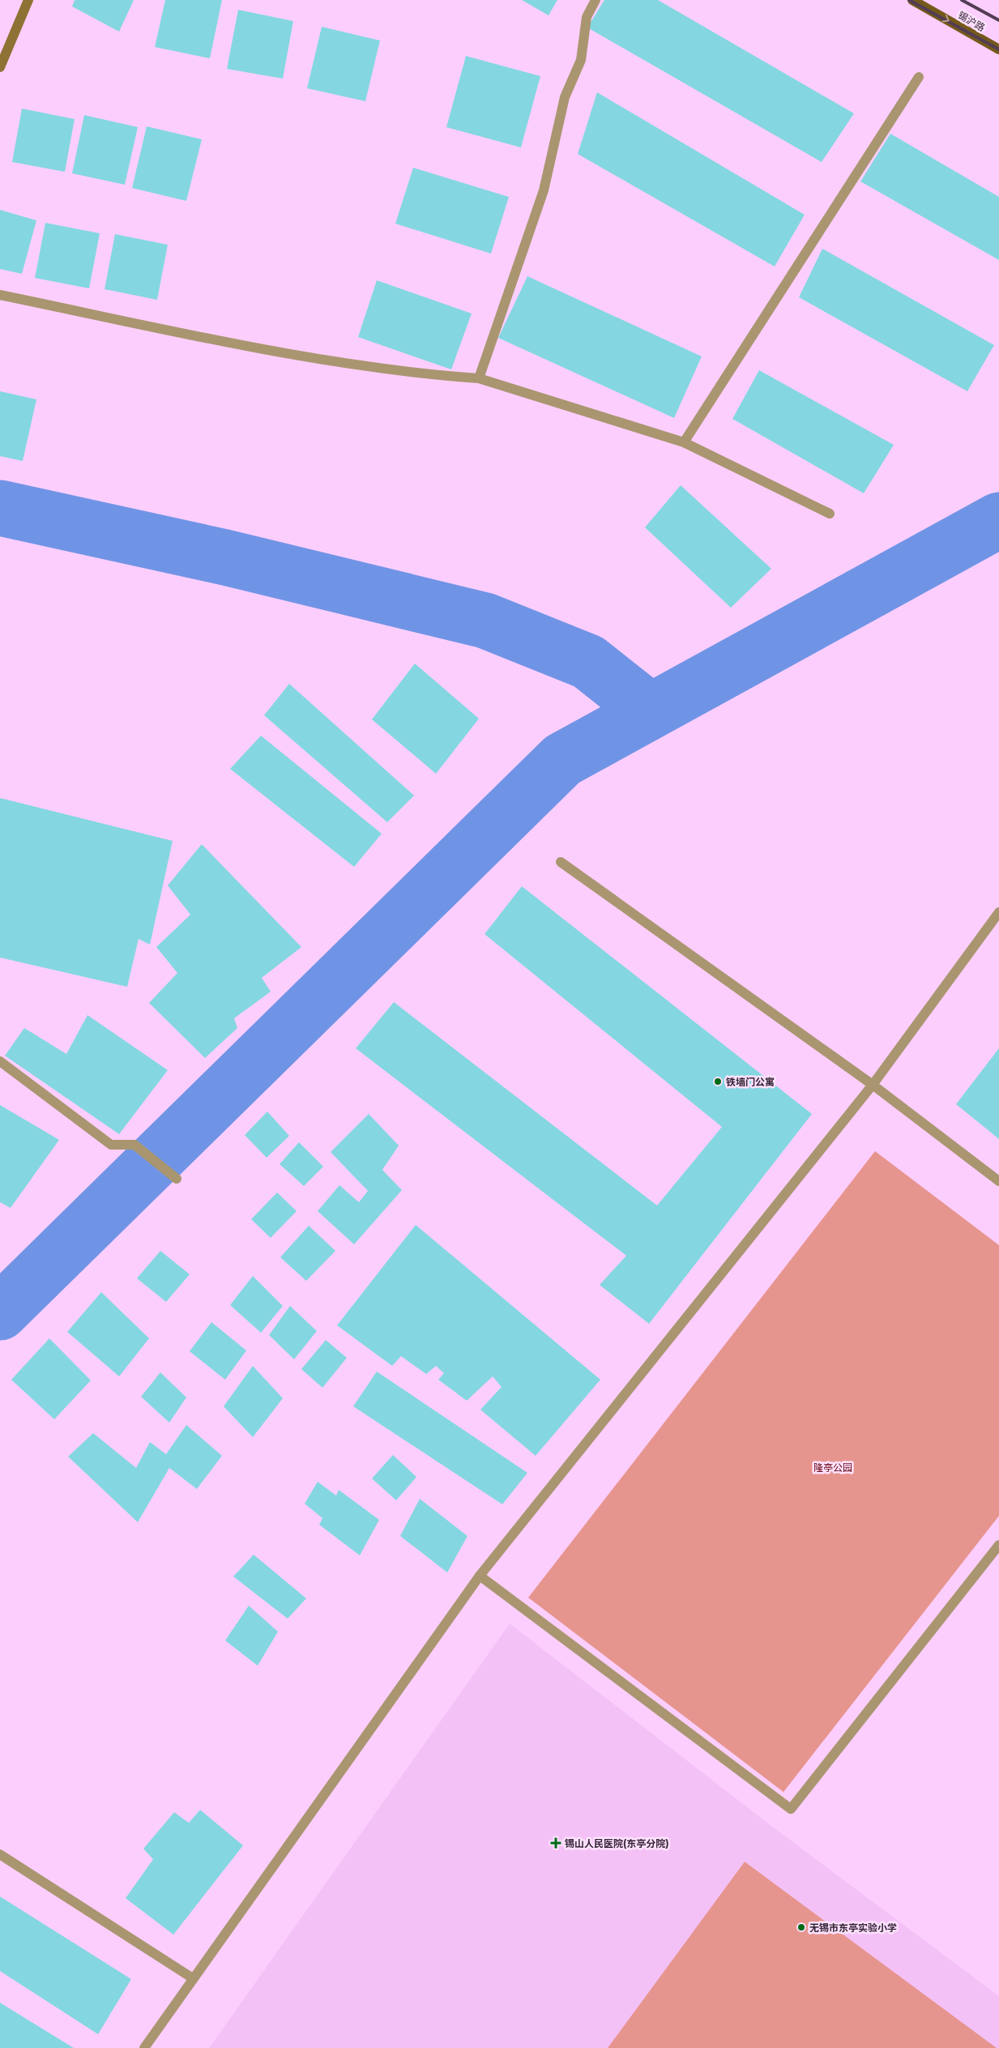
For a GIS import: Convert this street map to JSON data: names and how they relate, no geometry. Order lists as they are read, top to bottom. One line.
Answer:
{"streets":{"main road":["锡沪路"]},"one_way":["锡沪路"],"parks":["隆亭公园"],"places":{"other":["铁墙门公寓","无锡市东亭实验小学"],"health":["锡山人民医院(东亭分院)"]}}
